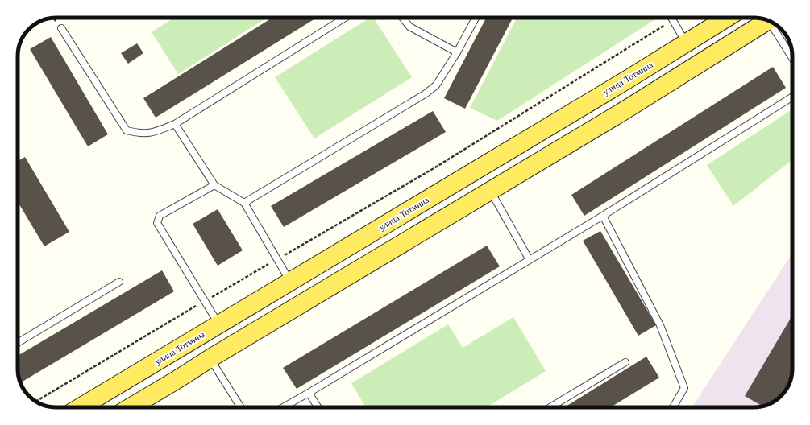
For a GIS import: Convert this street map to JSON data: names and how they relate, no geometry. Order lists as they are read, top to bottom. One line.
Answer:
{"streets":{"main road":["улица Тотмина"]}}
